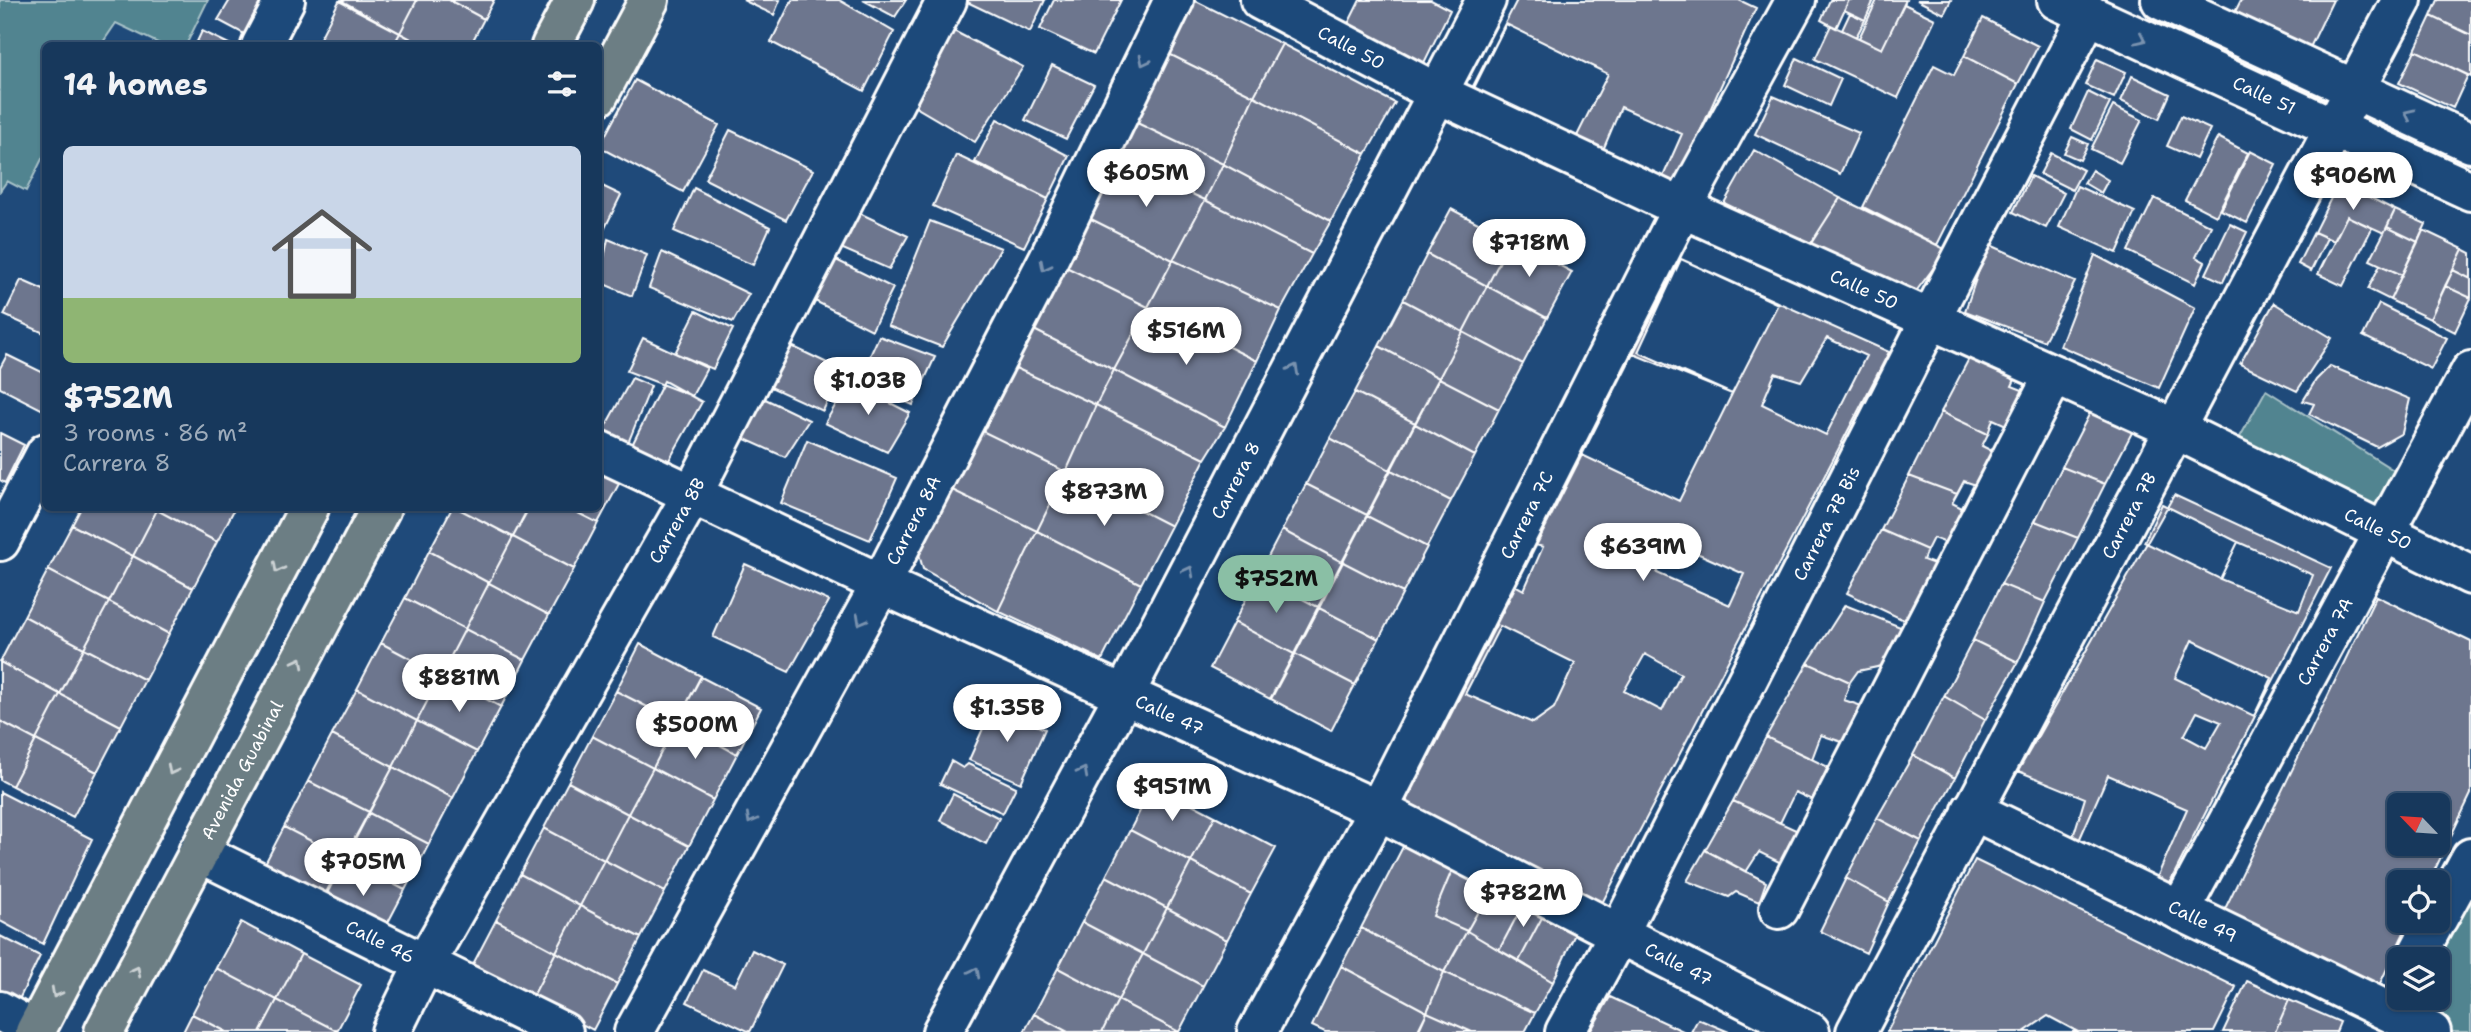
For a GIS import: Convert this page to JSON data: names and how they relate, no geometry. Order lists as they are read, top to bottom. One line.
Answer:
{"streets":{"main road":["Avenida Guabinal"],"street":["Calle 50","Calle 51","Carrera 8","Carrera 7B","Carrera 7C","Carrera 8B","Carrera 8A","Carrera 7B Bis","Carrera 7A","Calle 47","Calle 49","Calle 46"]},"crossings":[["Calle 50","Carrera 8"],["Calle 50","Carrera 7B"],["Calle 50","Carrera 7C"],["Calle 50","Carrera 7B Bis"],["Calle 50","Carrera 7A"],["Calle 51","Carrera 7B"],["Calle 51","Carrera 7B Bis"],["Carrera 8","Calle 47"],["Carrera 7B","Calle 49"],["Carrera 7C","Calle 47"],["Carrera 8B","Calle 47"],["Carrera 8B","Calle 46"],["Carrera 8A","Calle 47"],["Carrera 7B Bis","Calle 47"],["Carrera 7A","Calle 49"],["Avenida Guabinal","Calle 46"]],"one_way":["Carrera 8","Carrera 8A"],"north":"top left","page":{"heading":"14 homes","list":[{"name":"$752M","note":"3 rooms · 86 m² · Carrera 8"}],"price":["$605M","$906M","$718M","$516M","$1.03B","$873M","$639M","$752M","$881M","$1.35B","$500M","$951M","$705M","$782M"]}}
